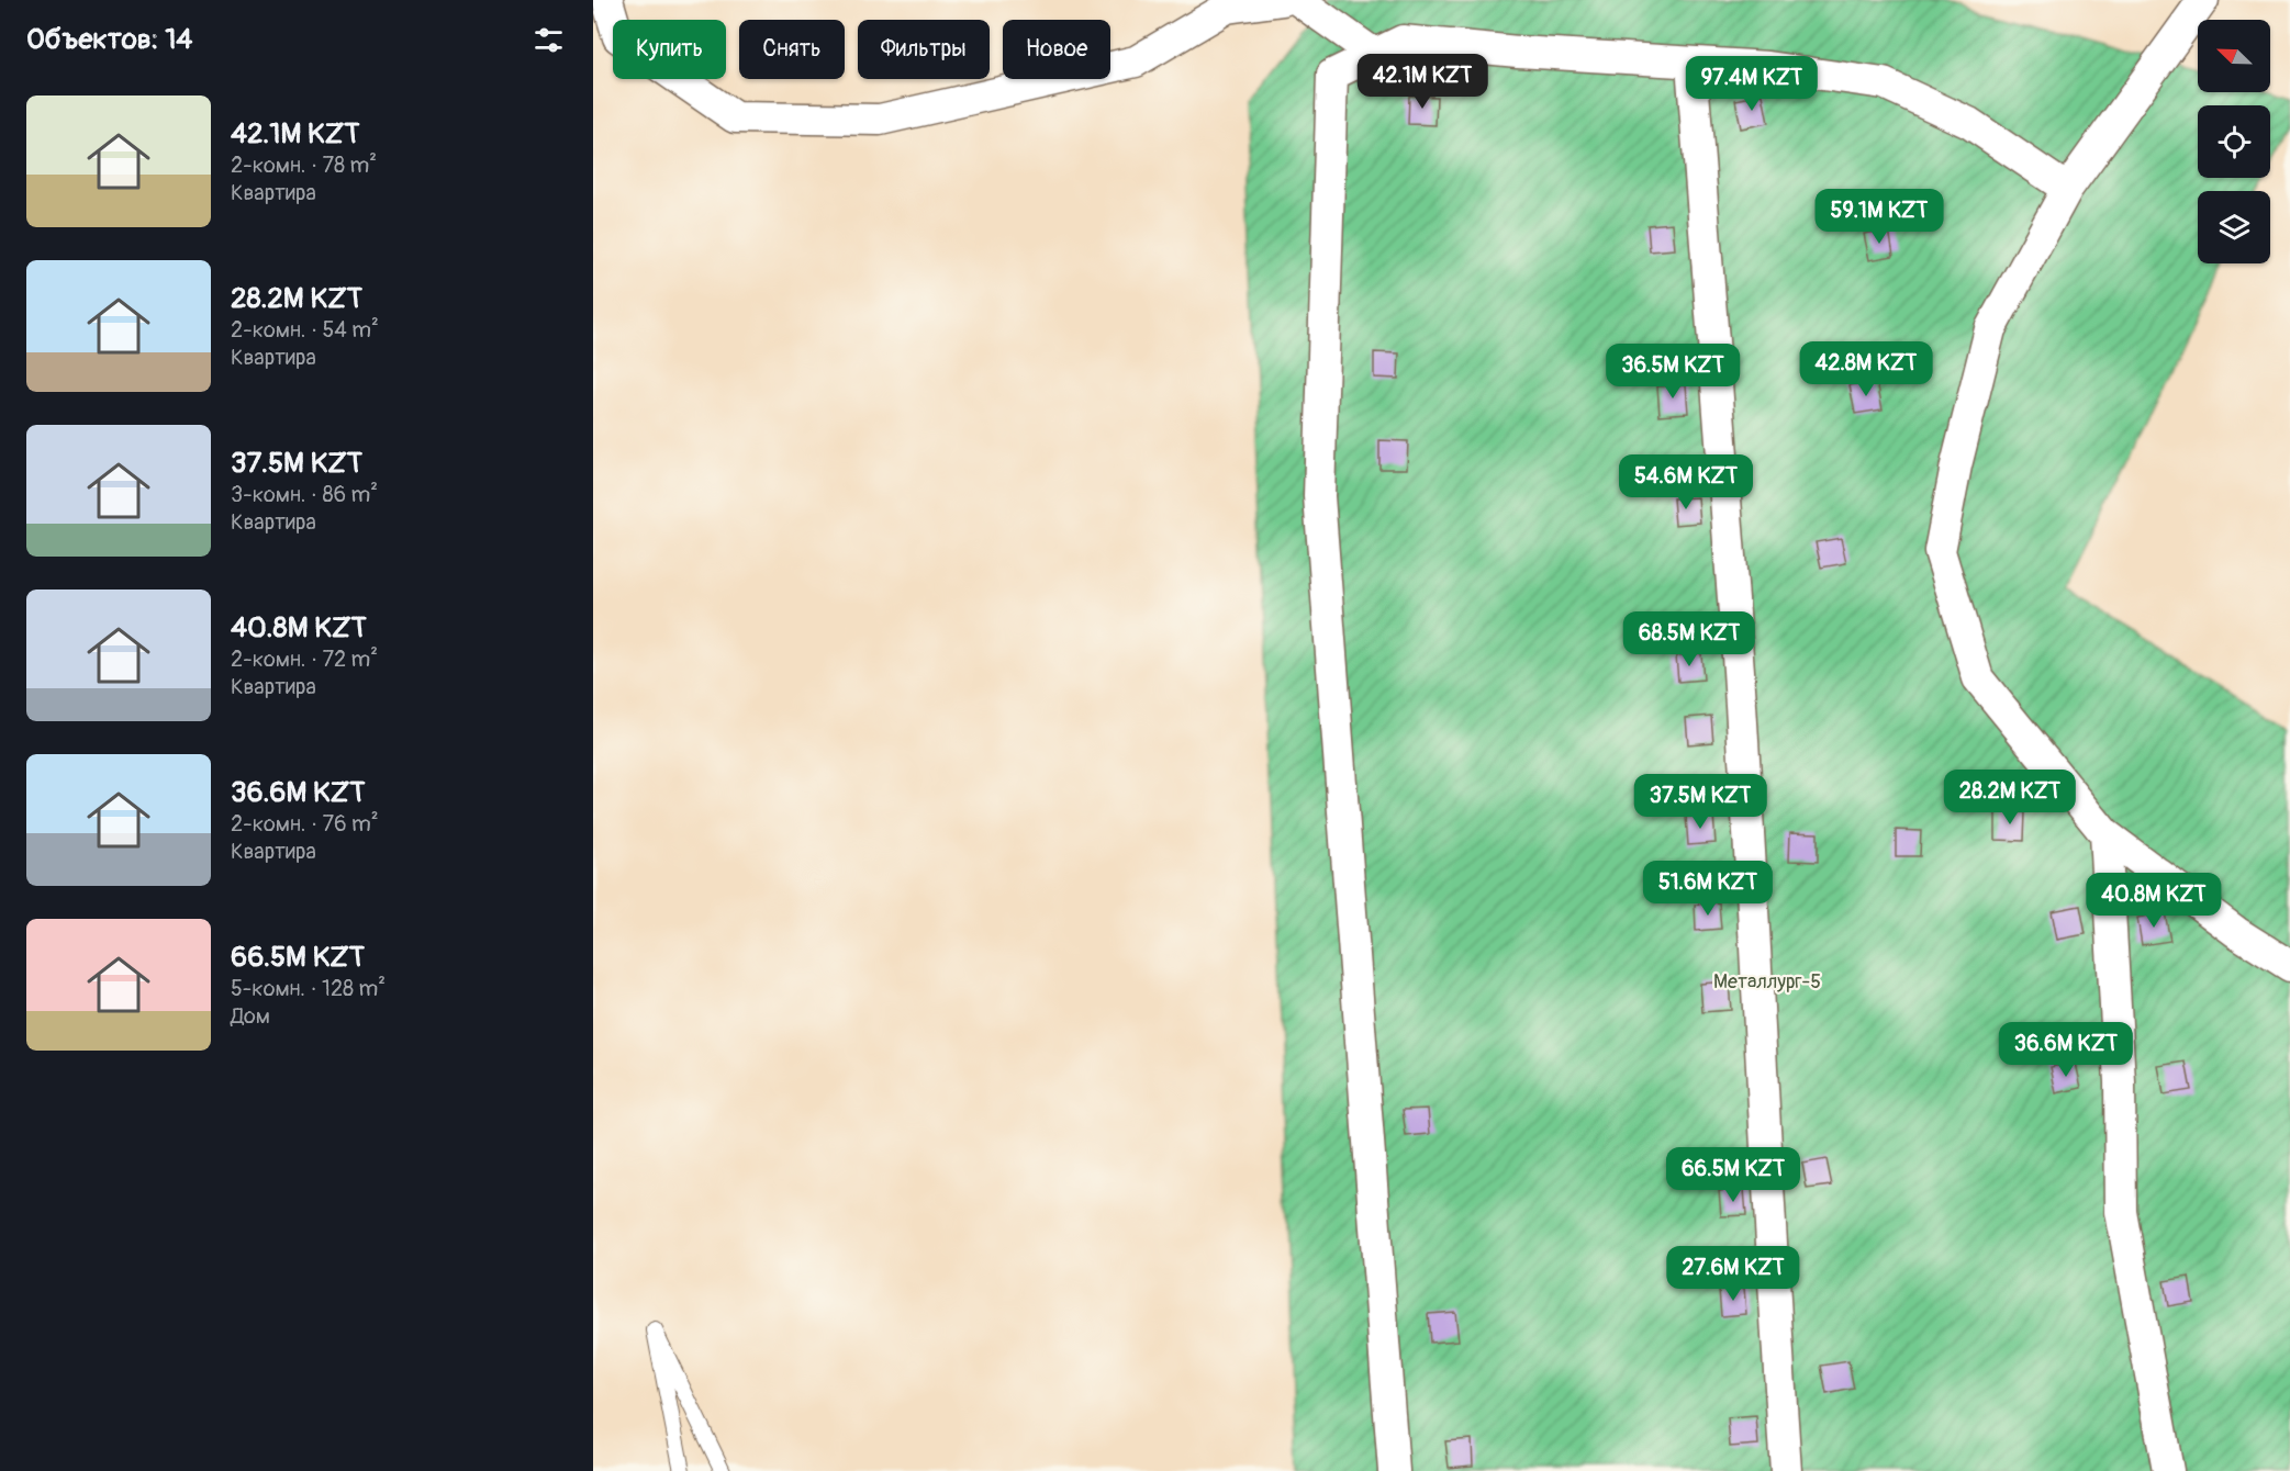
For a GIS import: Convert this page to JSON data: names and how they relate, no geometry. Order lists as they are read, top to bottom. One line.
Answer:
{"parks":["Металлург-5"],"north":"top left","page":{"heading":"Объектов: 14","chip":["Купить","Снять","Фильтры","Новое"],"price":["42.1M KZT","97.4M KZT","59.1M KZT","42.8M KZT","36.5M KZT","54.6M KZT","68.5M KZT","28.2M KZT","37.5M KZT","51.6M KZT","40.8M KZT","36.6M KZT","66.5M KZT","27.6M KZT"],"list":[{"name":"42.1M KZT","note":"2-комн. · 78 m² · Квартира"},{"name":"28.2M KZT","note":"2-комн. · 54 m² · Квартира"},{"name":"37.5M KZT","note":"3-комн. · 86 m² · Квартира"},{"name":"40.8M KZT","note":"2-комн. · 72 m² · Квартира"},{"name":"36.6M KZT","note":"2-комн. · 76 m² · Квартира"},{"name":"66.5M KZT","note":"5-комн. · 128 m² · Дом"}]}}
